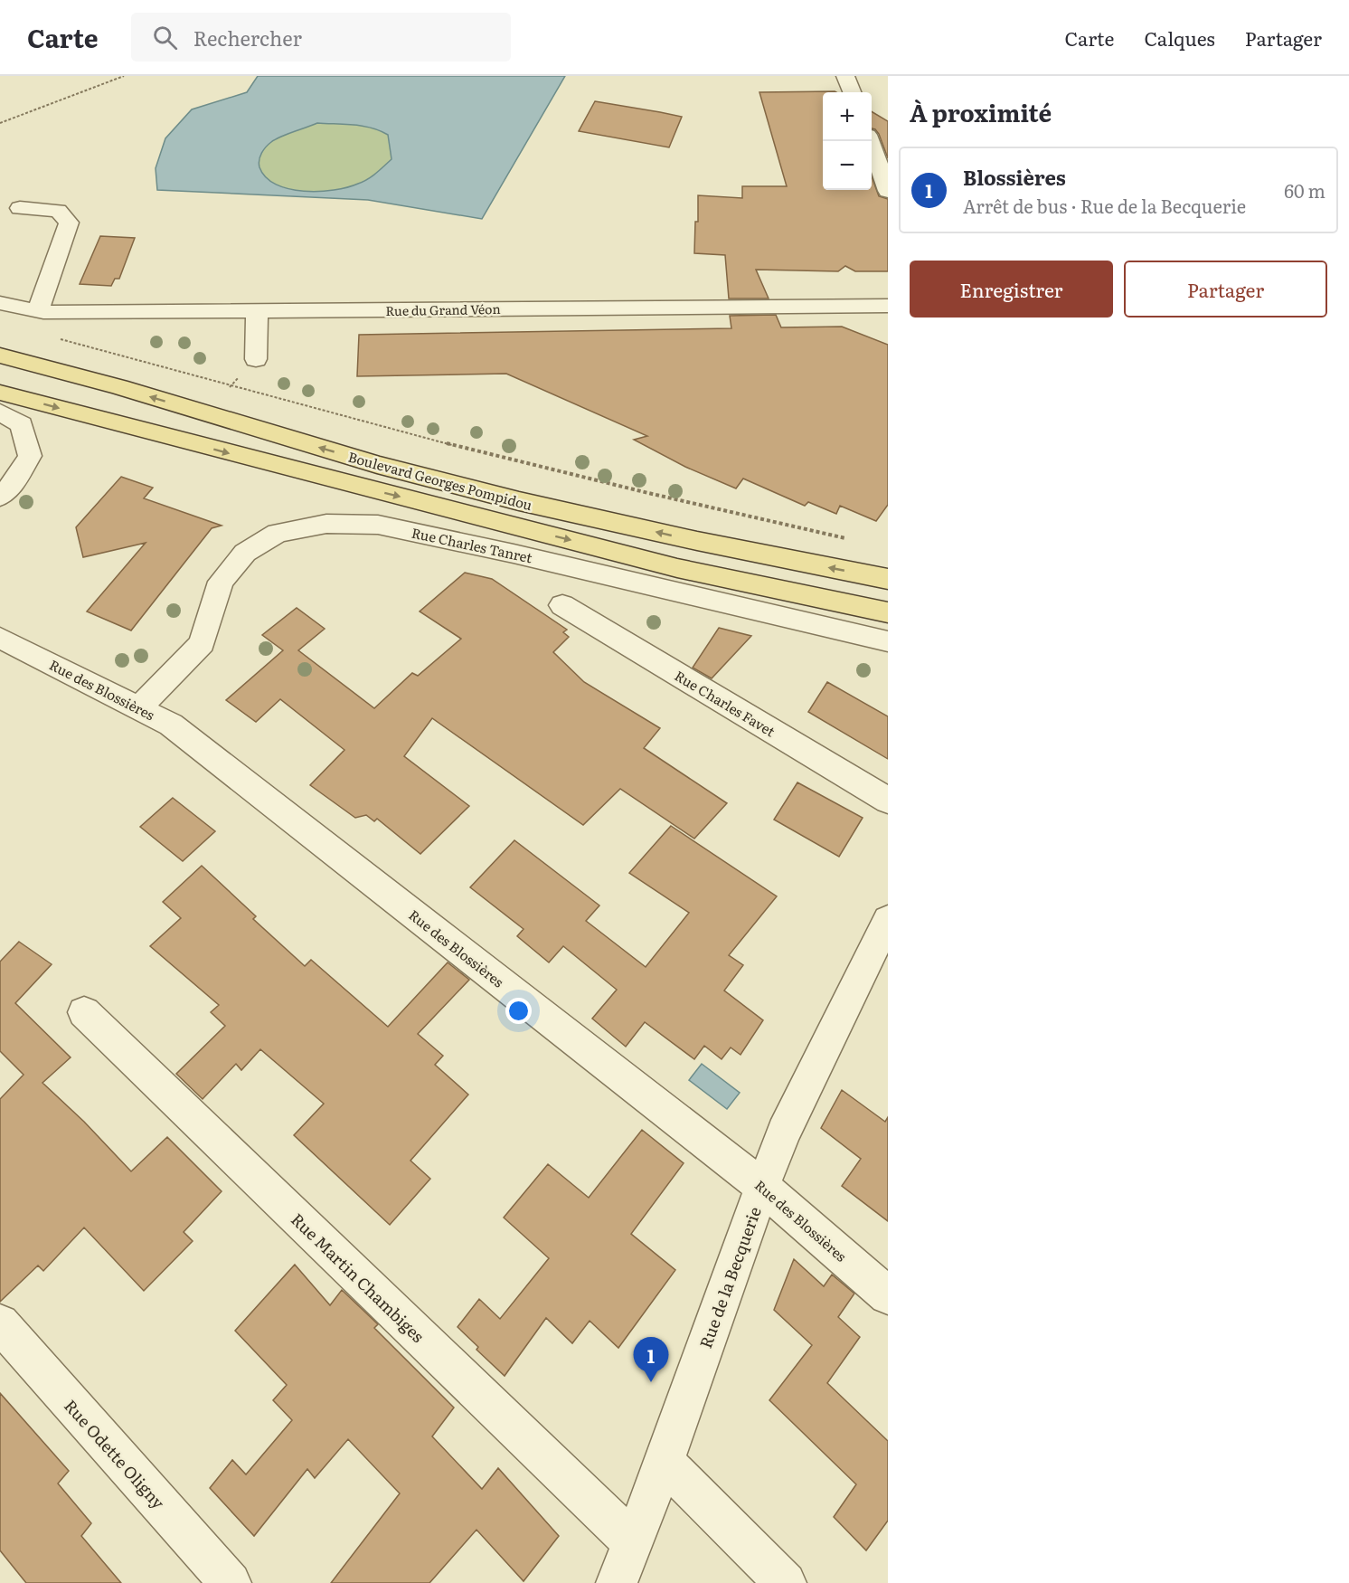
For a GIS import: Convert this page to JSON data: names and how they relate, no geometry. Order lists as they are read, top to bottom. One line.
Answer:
{"streets":{"main road":["Boulevard Georges Pompidou"],"street":["Rue du Grand Véon","Rue Charles Tanret","Rue des Blossières","Rue Charles Favet","Rue Martin Chambiges","Rue de la Becquerie","Rue Odette Oligny"]},"crossings":[["Rue Charles Tanret","Rue des Blossières"],["Rue des Blossières","Rue de la Becquerie"],["Rue Martin Chambiges","Rue de la Becquerie"]],"page":{"header":"Carte","search":"Rechercher","nav":["Carte","Calques","Partager"],"heading":"À proximité","map_buttons":["+","−"],"list":[{"mark":"1","name":"Blossières","note":"Arrêt de bus · Rue de la Becquerie","value":"60 m"}],"buttons":["Enregistrer","Partager"],"pins":"1"}}
